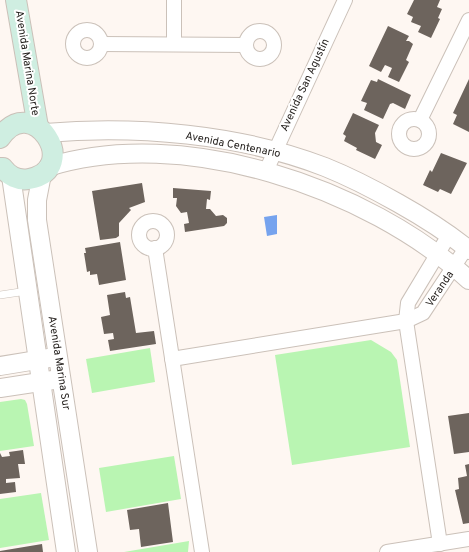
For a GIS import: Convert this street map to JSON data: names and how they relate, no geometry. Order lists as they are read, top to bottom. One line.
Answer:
{"streets":{"main road":["Avenida Marina Norte"],"street":["Avenida San Agustín","Avenida Centenario","Veranda","Avenida Marina Sur"]},"crossings":[["Avenida Marina Norte","Avenida Centenario"],["Avenida Marina Norte","Avenida Marina Sur"],["Avenida San Agustín","Avenida Centenario"],["Avenida Centenario","Veranda"],["Avenida Centenario","Avenida Marina Sur"]]}
